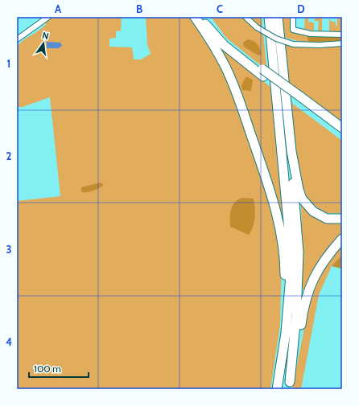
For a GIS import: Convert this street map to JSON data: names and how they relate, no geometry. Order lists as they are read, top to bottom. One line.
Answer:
{"scale_bar":"100 m","north":"top","grid":{"columns":["A","B","C","D"],"rows":["1","2","3","4"]}}
